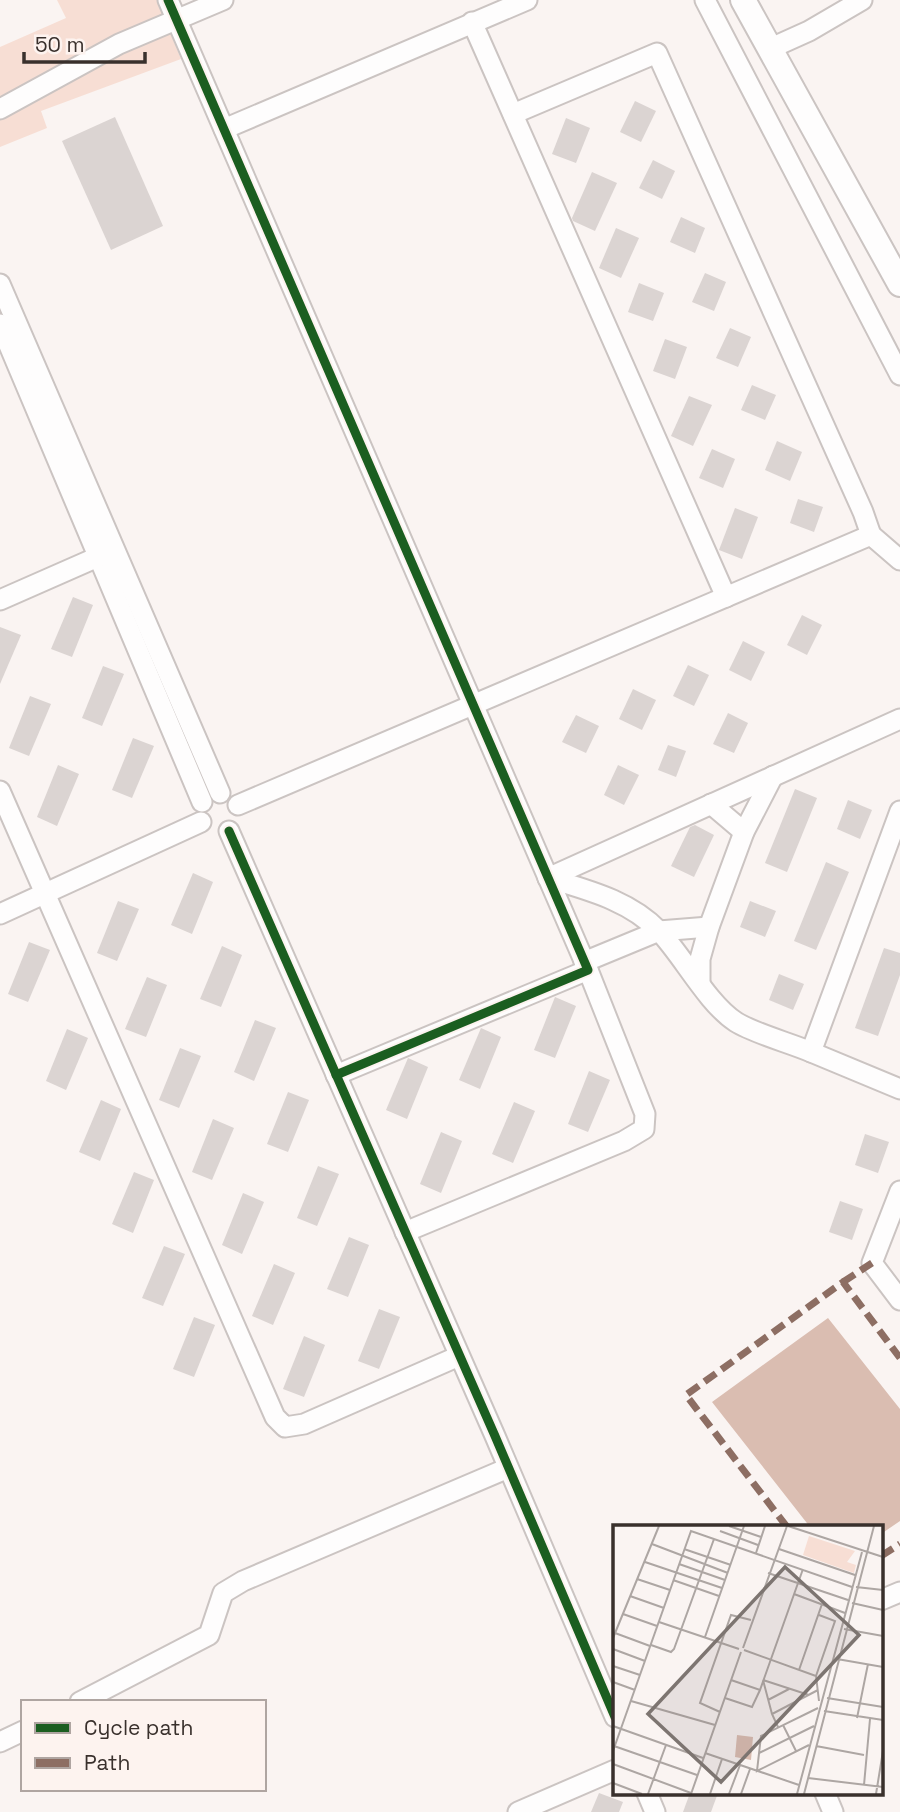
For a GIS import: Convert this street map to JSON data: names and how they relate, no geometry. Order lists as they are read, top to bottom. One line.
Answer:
{"legend":["Cycle path","Path"],"scale_bar":"50 m"}
